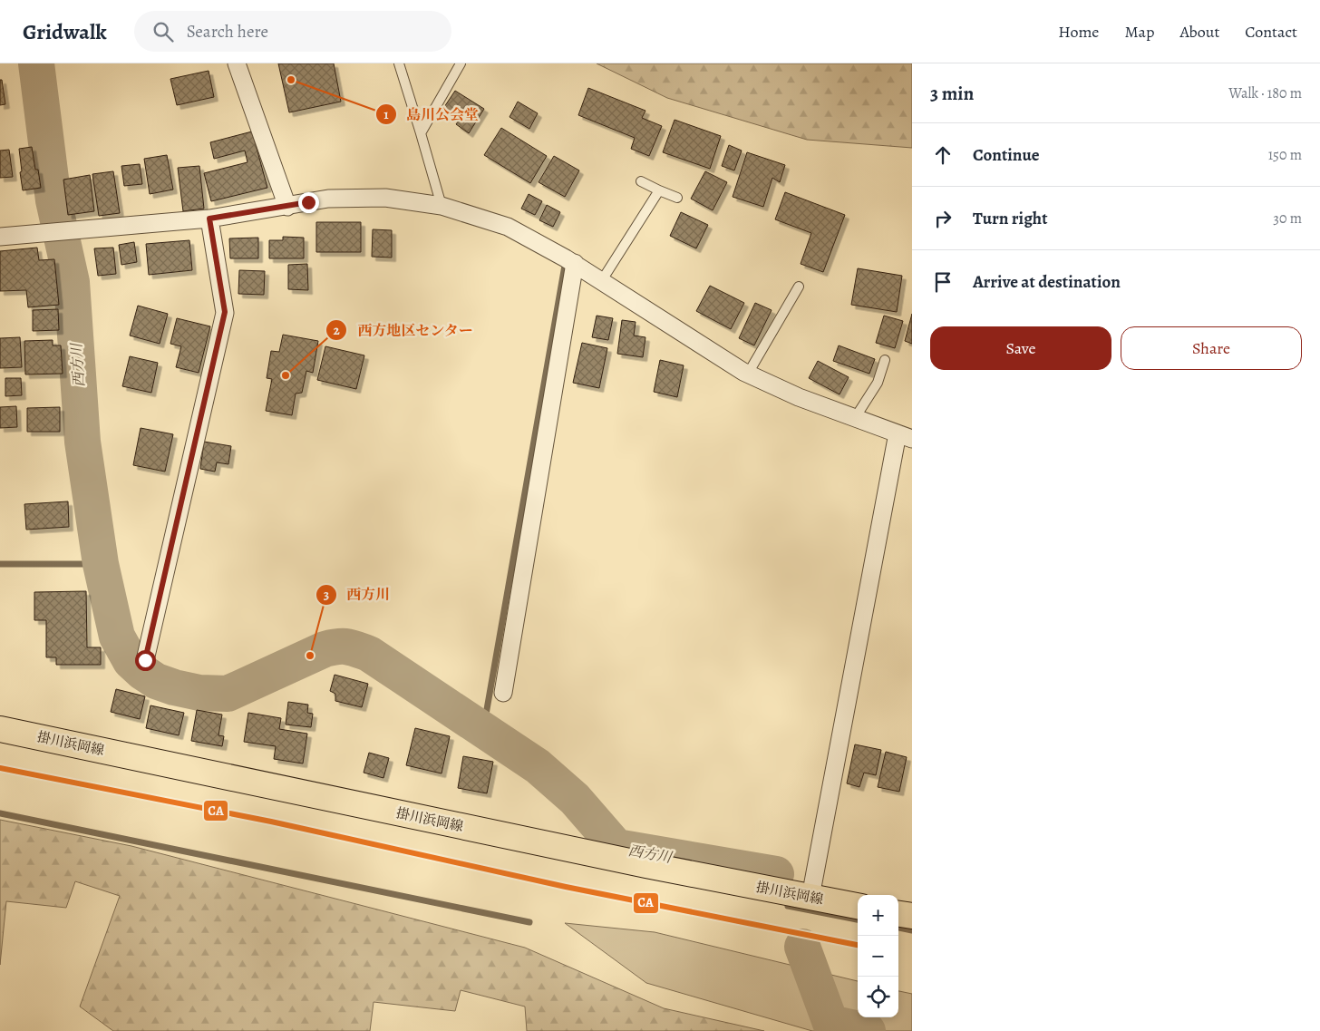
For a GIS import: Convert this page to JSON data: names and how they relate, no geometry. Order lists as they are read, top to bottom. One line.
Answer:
{"streets":{"main road":["掛川浜岡線"]},"water":["西方川"],"places":["島川公会堂","西方地区センター","西方川"],"lines":["transit line CA"],"page":{"header":"Gridwalk","search":"Search here","nav":["Home","Map","About","Contact"],"heading":["3 min","Walk · 180 m"],"list":[["Continue","150 m"],["Turn right","30 m"],"Arrive at destination"],"buttons":["Save","Share"],"map_buttons":["+","−"]}}
